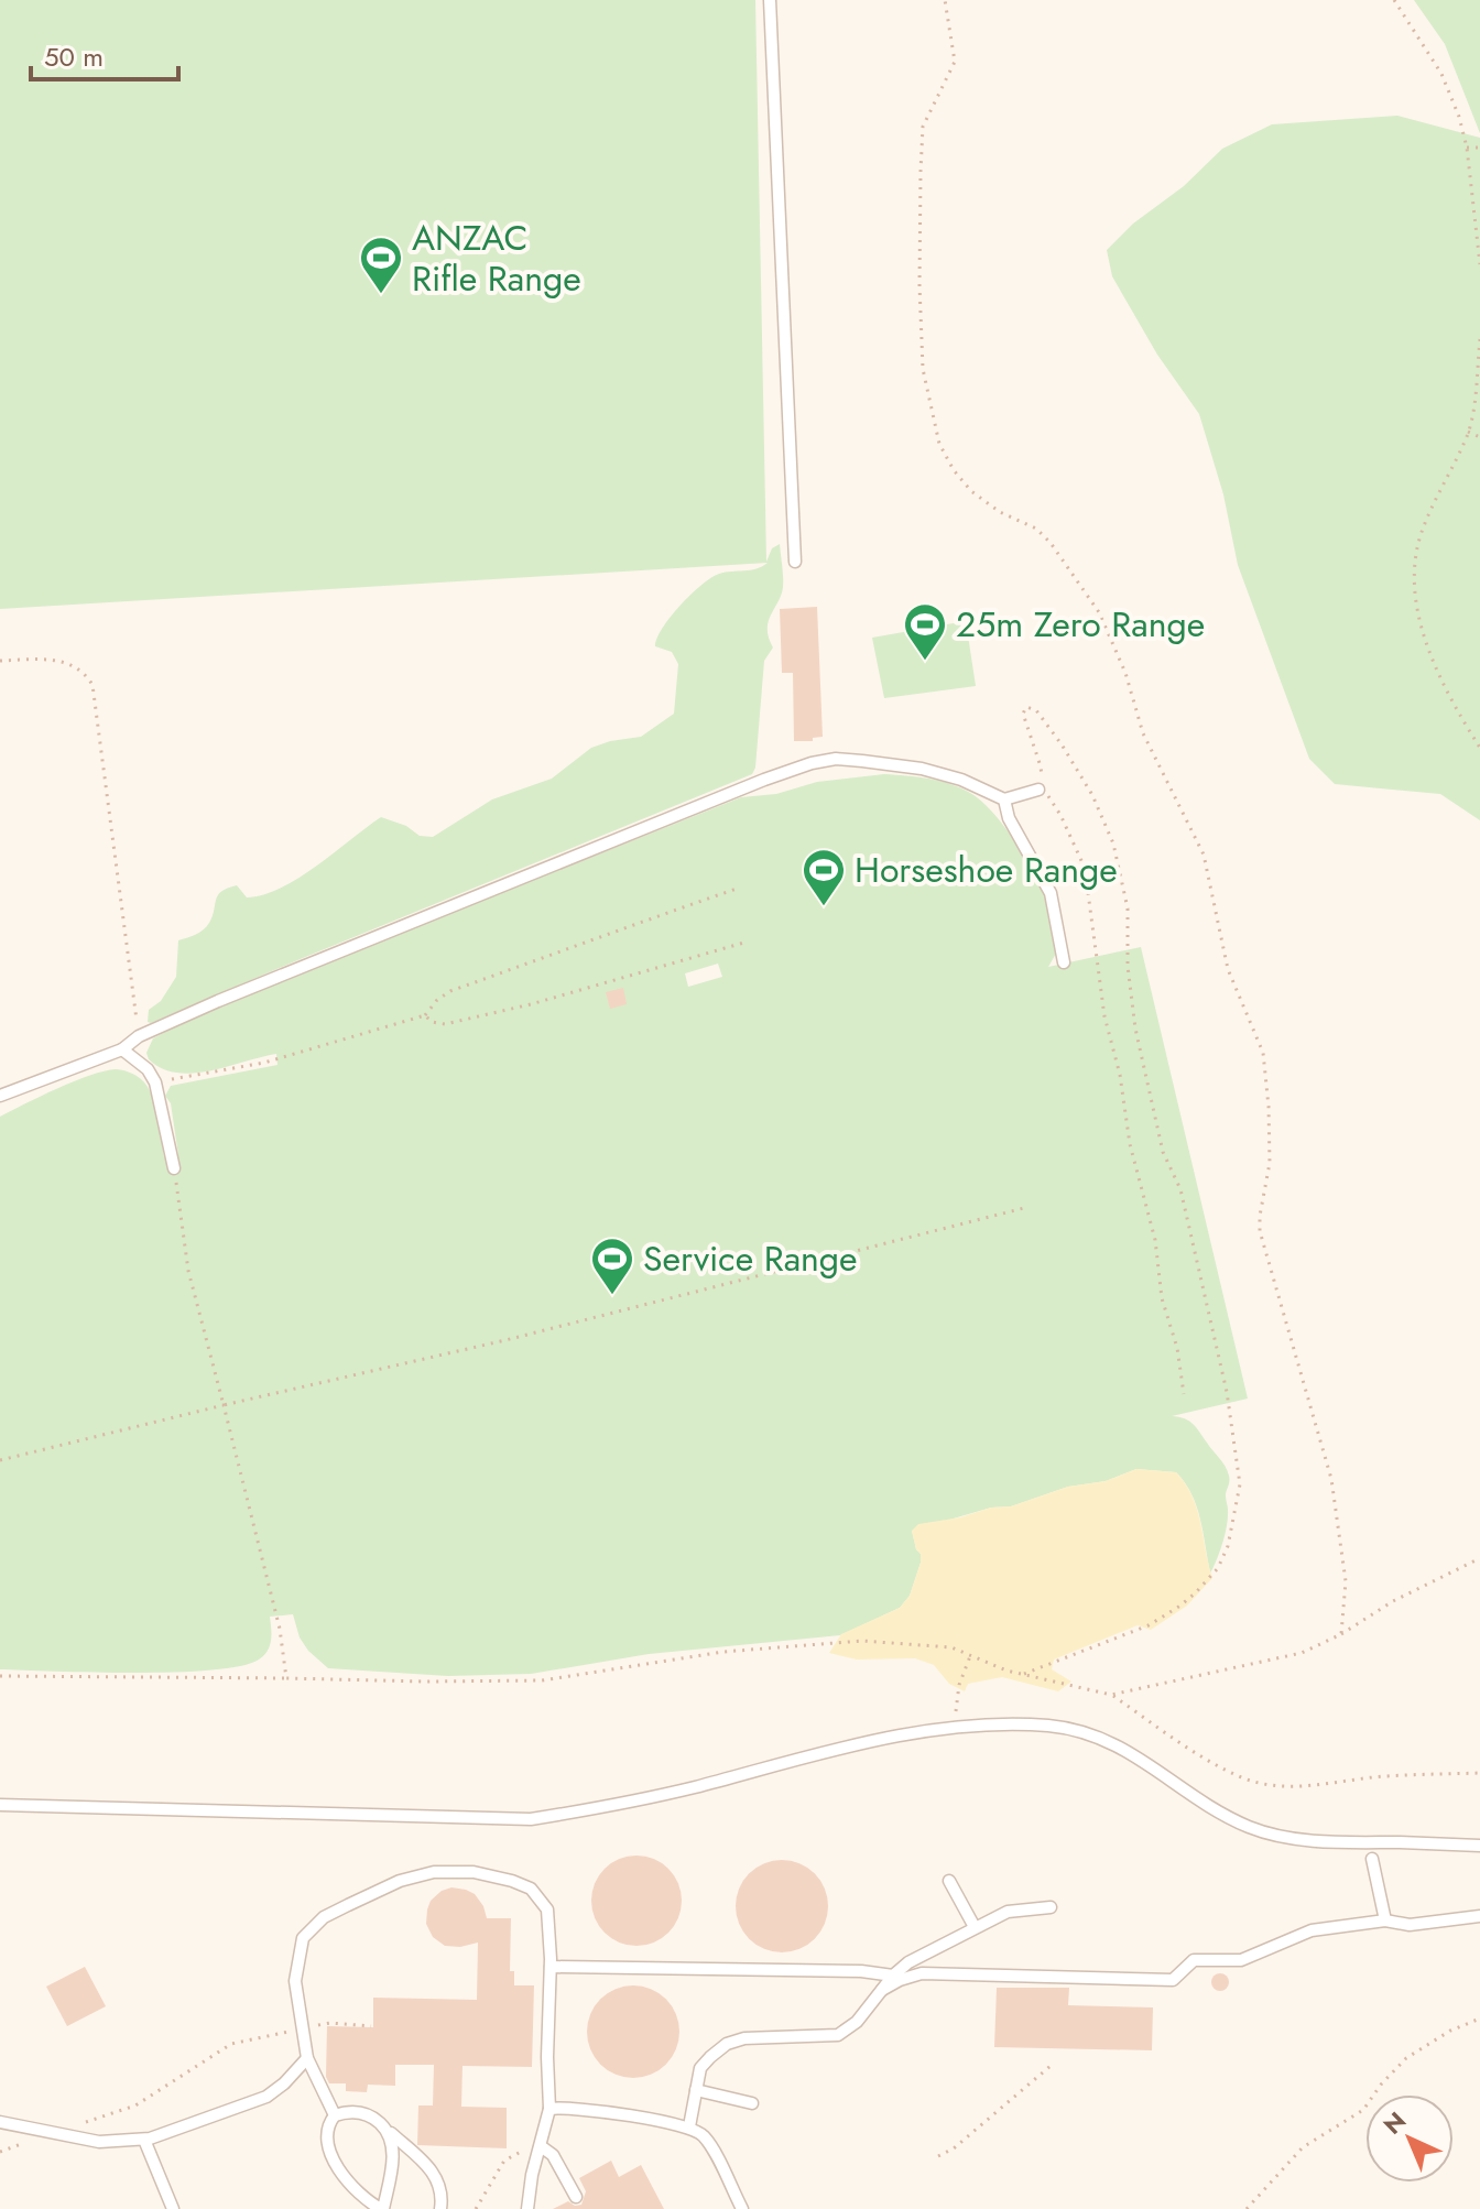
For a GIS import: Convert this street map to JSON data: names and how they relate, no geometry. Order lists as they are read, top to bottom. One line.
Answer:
{"places":{"sports":["ANZAC Rifle Range","25m Zero Range","Horseshoe Range","Service Range"]},"scale_bar":"50 m","north":"top left"}
